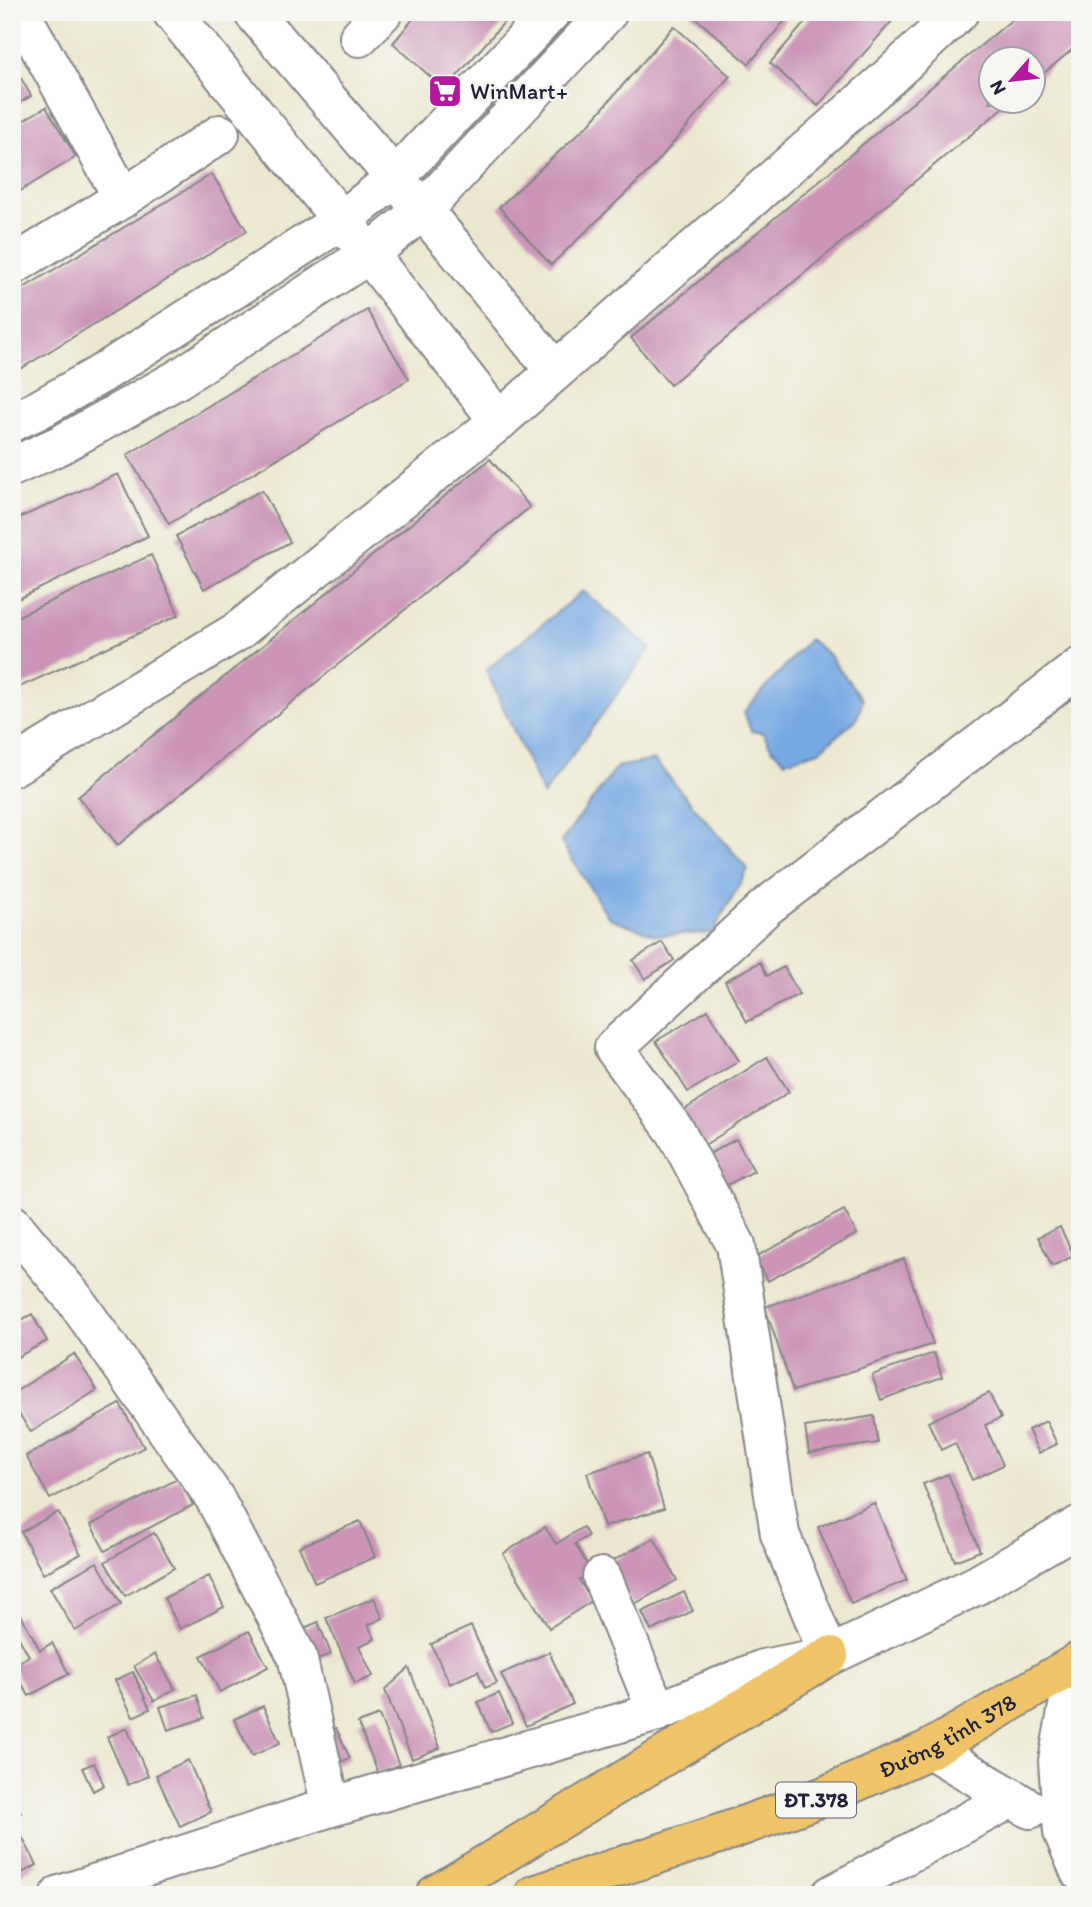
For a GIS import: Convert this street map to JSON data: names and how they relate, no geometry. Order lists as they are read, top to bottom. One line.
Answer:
{"streets":{"main road":["Đường tỉnh 378","ĐT.378"]},"places":{"supermarket":["WinMart+"]},"north":"bottom left"}
